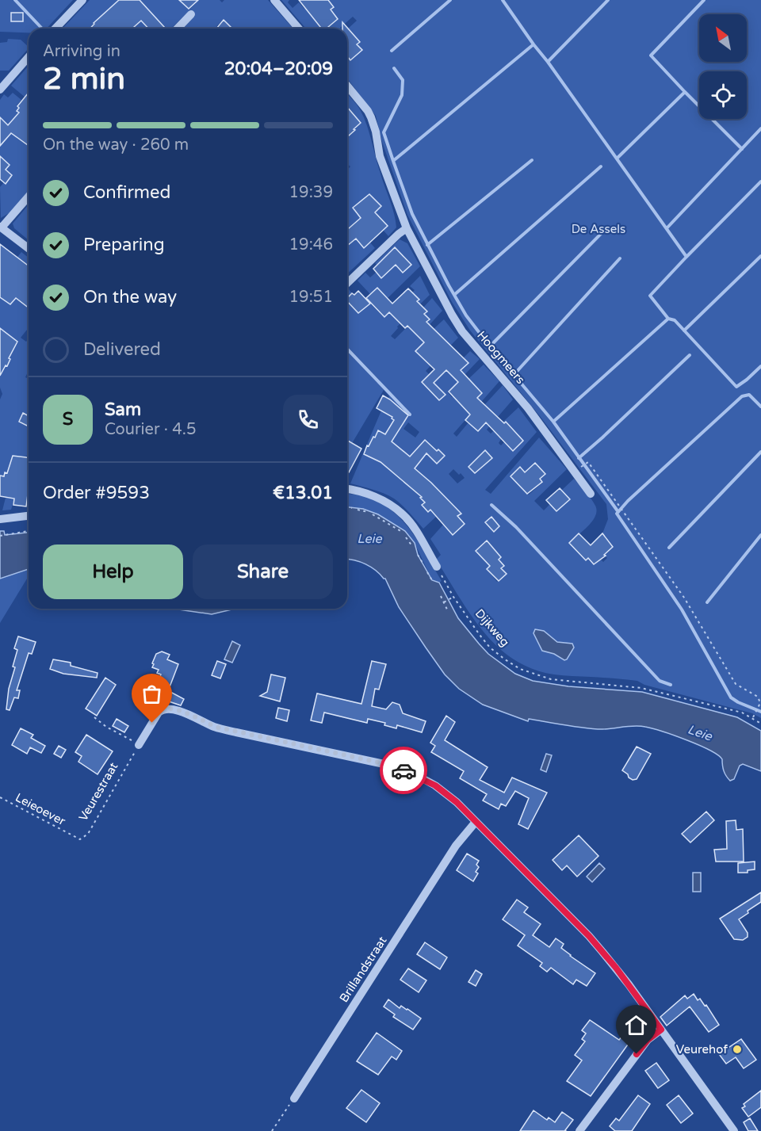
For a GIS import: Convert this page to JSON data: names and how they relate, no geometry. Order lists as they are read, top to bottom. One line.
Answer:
{"streets":{"street":["Hoogmeers","Brillandstraat"],"path":["Dijkweg","Veurestraat","Leieoever"]},"crossings":[["Veurestraat","Leieoever"]],"water":["Leie"],"parks":["De Assels"],"places":["Veurehof"],"north":"top left","page":{"heading":["2 min","Arriving in","20:04–20:09"],"panel":["Sam","Courier · 4.5","Order #9593","€13.01"],"bar":"On the way · 260 m","list":[["Confirmed","19:39"],["Preparing","19:46"],["On the way","19:51"],"Delivered"],"round":"S","buttons":["Help","Share"]}}
